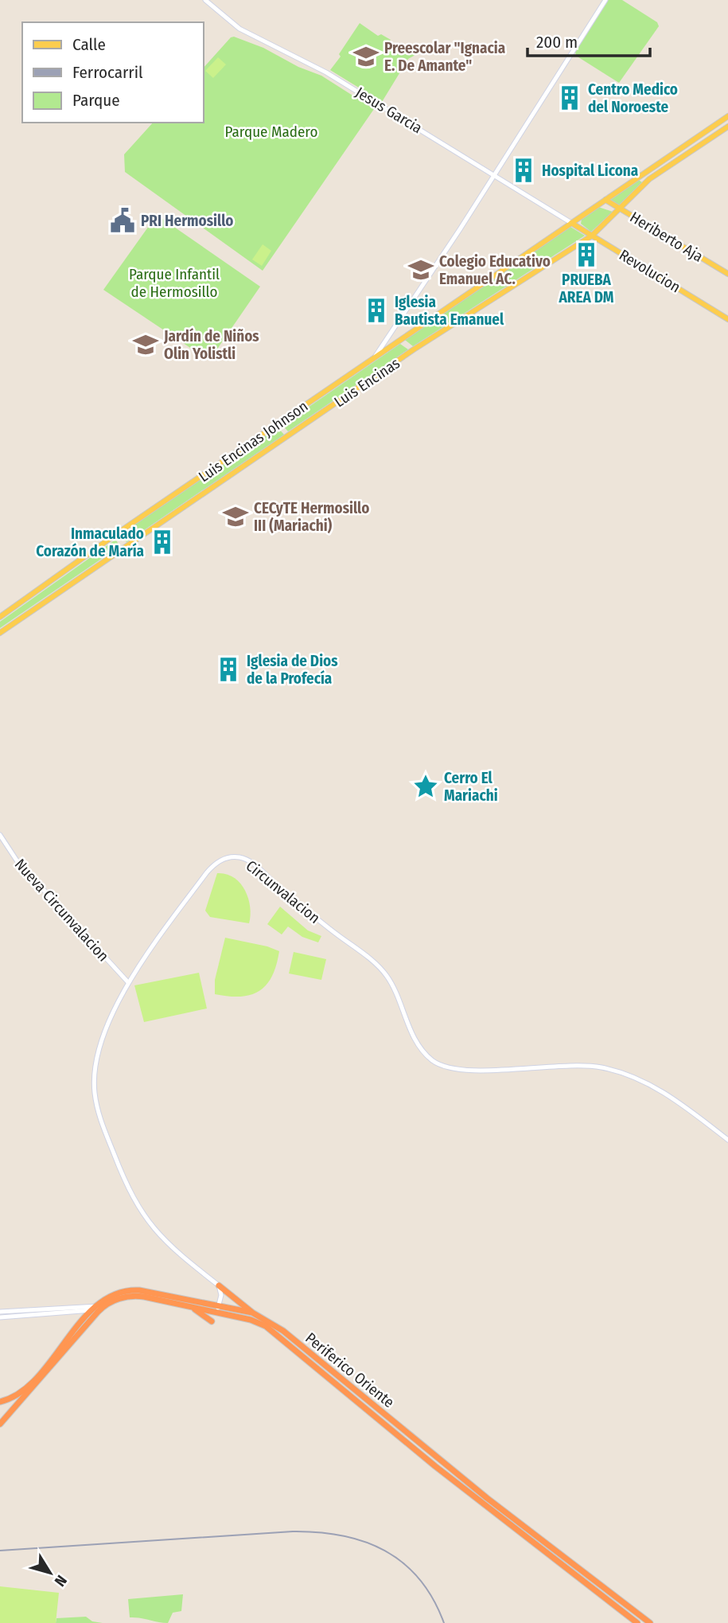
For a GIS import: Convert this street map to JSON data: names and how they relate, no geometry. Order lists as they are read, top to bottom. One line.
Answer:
{"streets":{"highway":["Periferico Oriente"],"main road":["Heriberto Aja","Revolucion","Luis Encinas","Luis Encinas Johnson"],"street":["Jesus Garcia","Circunvalacion","Nueva Circunvalacion"]},"crossings":[["Jesus Garcia","Revolucion"],["Jesus Garcia","Luis Encinas Johnson"],["Heriberto Aja","Luis Encinas"],["Heriberto Aja","Luis Encinas Johnson"],["Revolucion","Luis Encinas"],["Revolucion","Luis Encinas Johnson"],["Circunvalacion","Nueva Circunvalacion"]],"parks":["Parque Madero","Parque Infantil de Hermosillo"],"places":{"school or university":["Preescolar \"Ignacia E. De Amante\"","Colegio Educativo Emanuel AC.","Jardín de Niños Olin Yolistli","CECyTE Hermosillo III (Mariachi)"],"building":["Centro Medico del Noroeste","Hospital Licona","PRUEBA AREA DM","Iglesia Bautista Emanuel","Inmaculado Corazón de María","Iglesia de Dios de la Profecía"],"public building":["PRI Hermosillo"],"place":["Cerro El Mariachi"]},"legend":["Calle","Ferrocarril","Parque"],"scale_bar":"200 m","north":"bottom right"}
